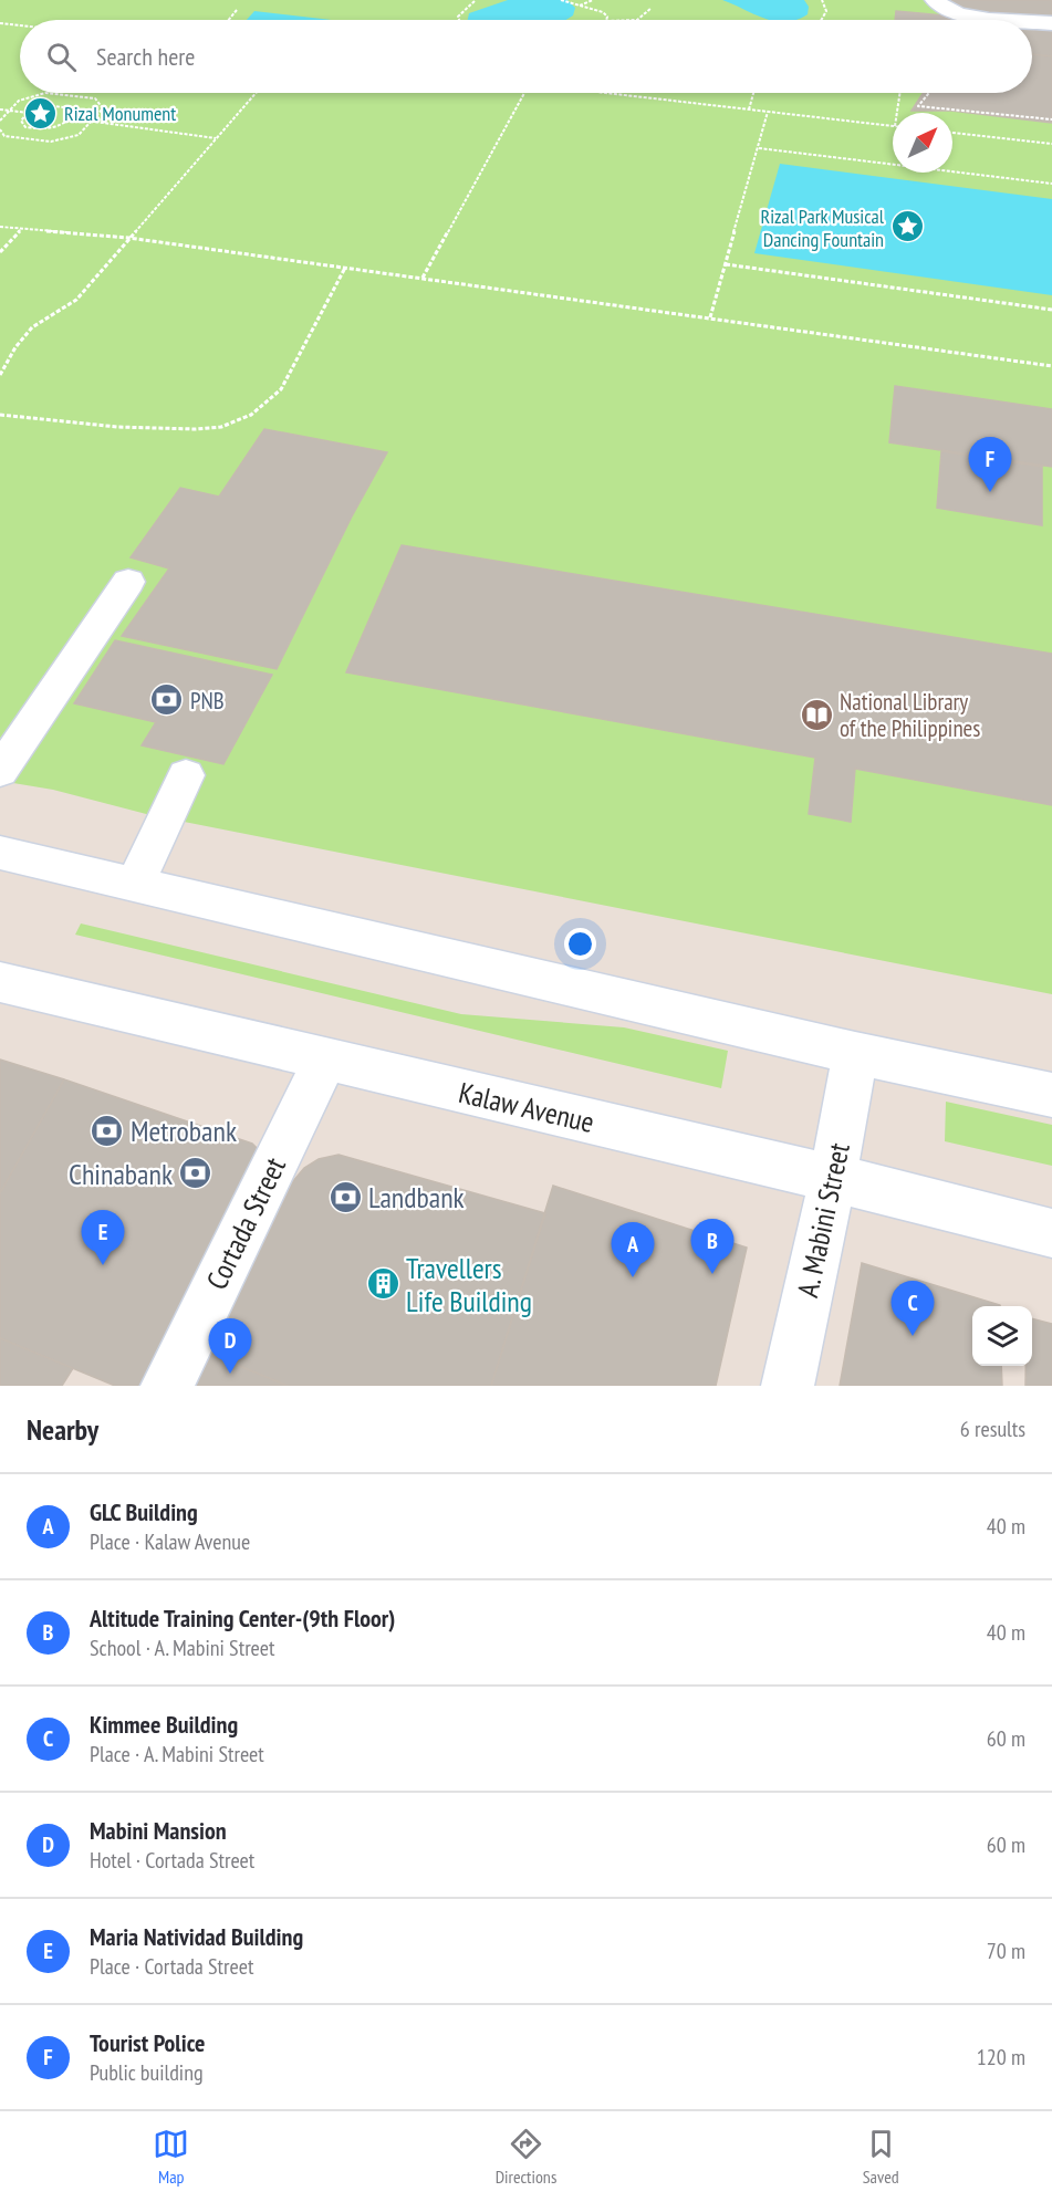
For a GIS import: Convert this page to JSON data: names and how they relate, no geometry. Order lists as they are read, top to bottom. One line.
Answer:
{"streets":{"street":["Kalaw Avenue","A. Mabini Street","Cortada Street"]},"crossings":[["Kalaw Avenue","A. Mabini Street"],["Kalaw Avenue","Cortada Street"]],"places":{"place":["Rizal Monument","Rizal Park Musical Dancing Fountain"],"bank":["PNB","Metrobank","Chinabank","Landbank"],"library":["National Library of the Philippines"],"building":["Travellers Life Building"]},"north":"top right","page":{"search":"Search here","pins":["F","E","B","A","C","D"],"heading":["Nearby","6 results"],"list":[{"mark":"A","name":"GLC Building","note":"Place · Kalaw Avenue","value":"40 m"},{"mark":"B","name":"Altitude Training Center-(9th Floor)","note":"School · A. Mabini Street","value":"40 m"},{"mark":"C","name":"Kimmee Building","note":"Place · A. Mabini Street","value":"60 m"},{"mark":"D","name":"Mabini Mansion","note":"Hotel · Cortada Street","value":"60 m"},{"mark":"E","name":"Maria Natividad Building","note":"Place · Cortada Street","value":"70 m"},{"mark":"F","name":"Tourist Police","note":"Public building","value":"120 m"}],"nav":["Map","Directions","Saved"]}}
